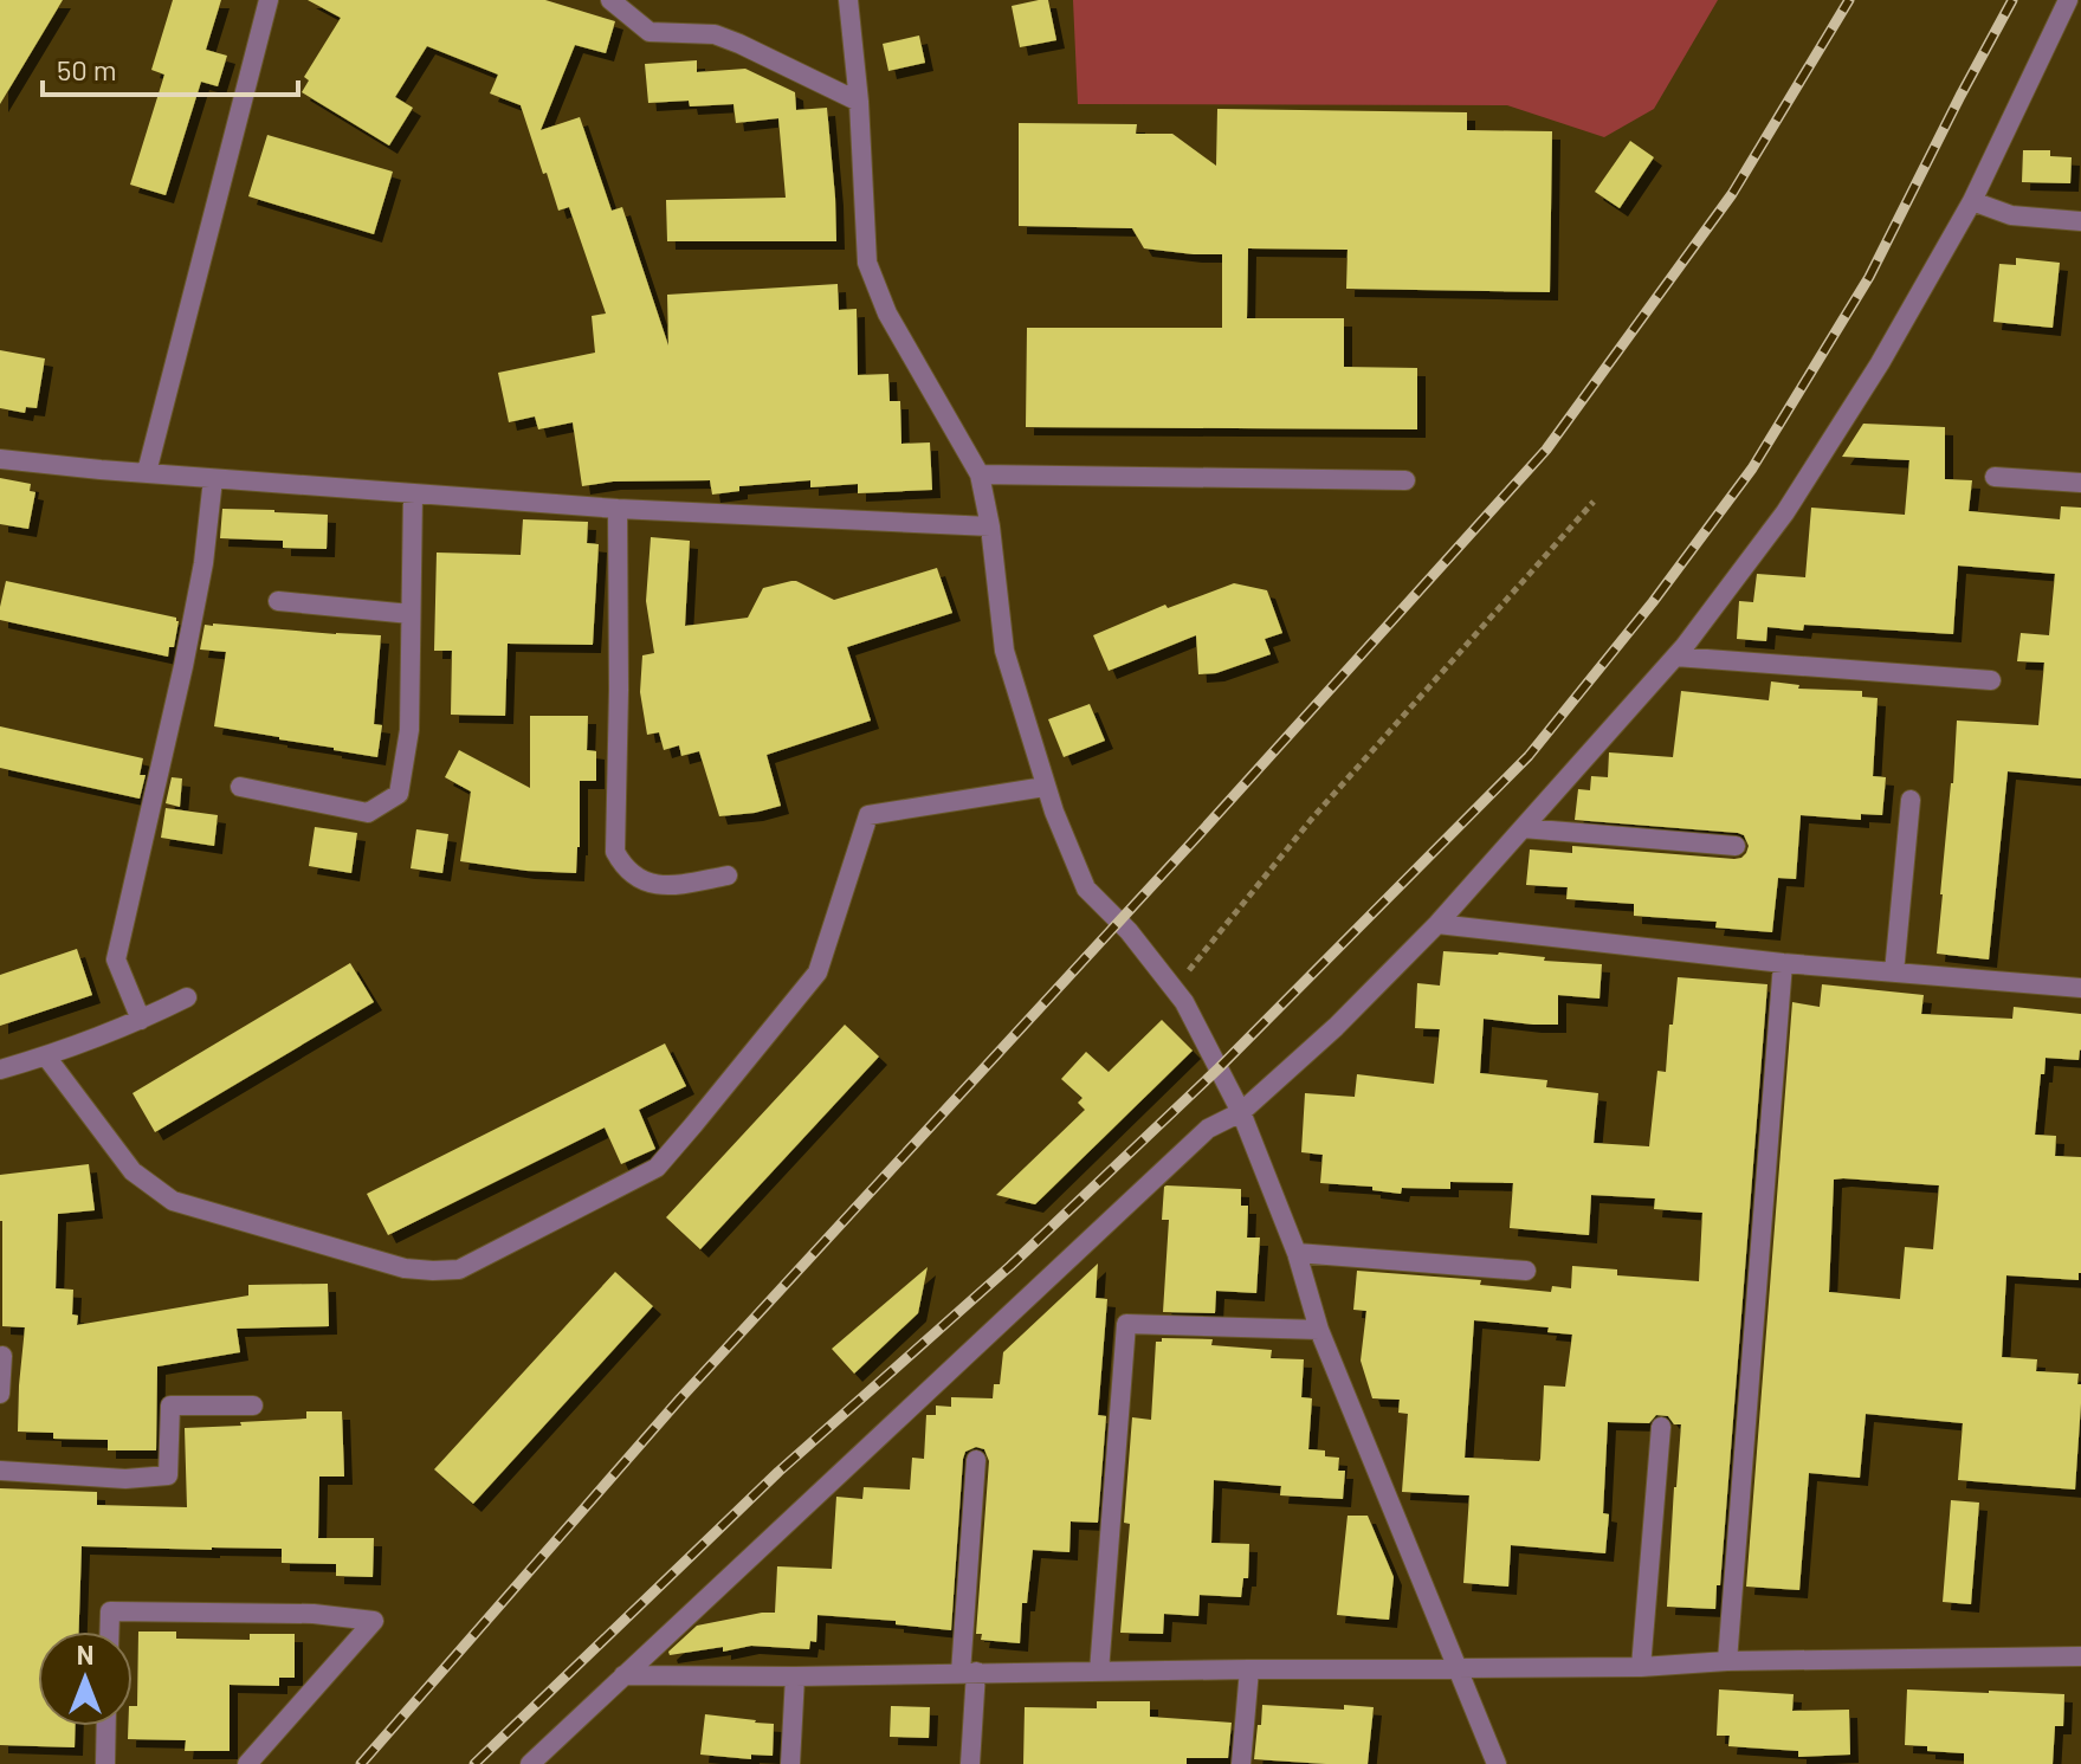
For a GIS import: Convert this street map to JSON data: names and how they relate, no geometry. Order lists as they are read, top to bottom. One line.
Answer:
{"scale_bar":"50 m","north":"top"}
